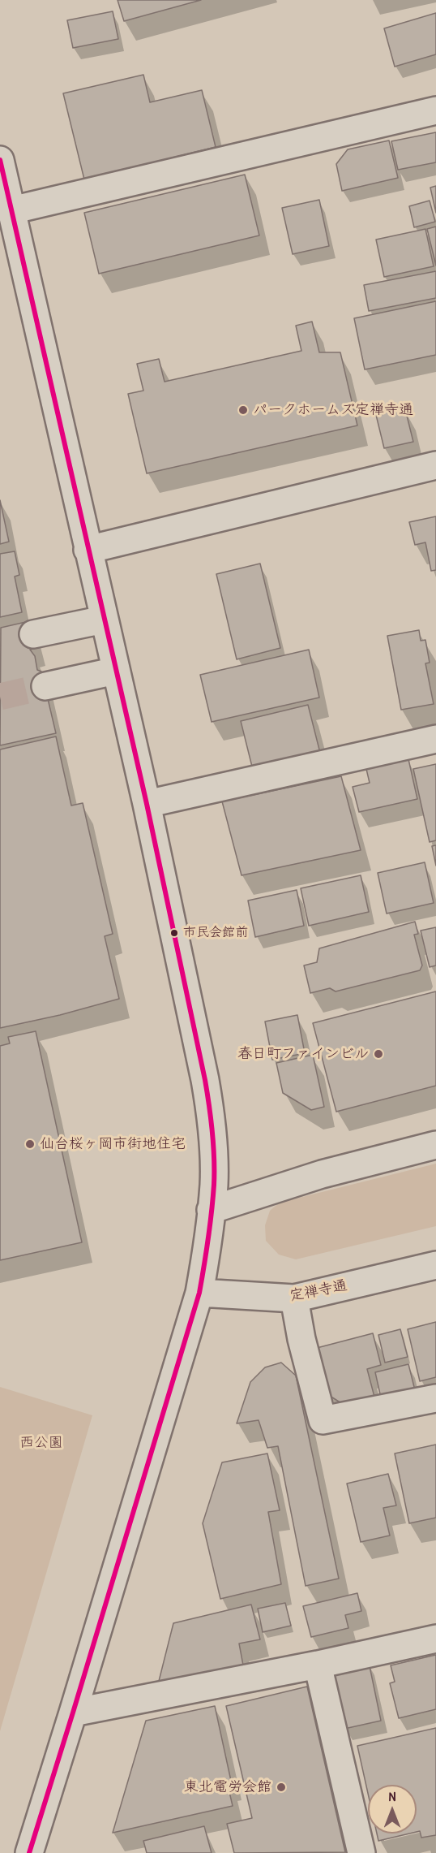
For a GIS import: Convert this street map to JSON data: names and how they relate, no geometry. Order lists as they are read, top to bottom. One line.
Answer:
{"streets":{"street":["定禅寺通"]},"parks":["西公園"],"places":["パークホームズ定禅寺通","市民会館前","春日町ファインビル","仙台桜ヶ岡市街地住宅","東北電労会館"],"north":"top"}
